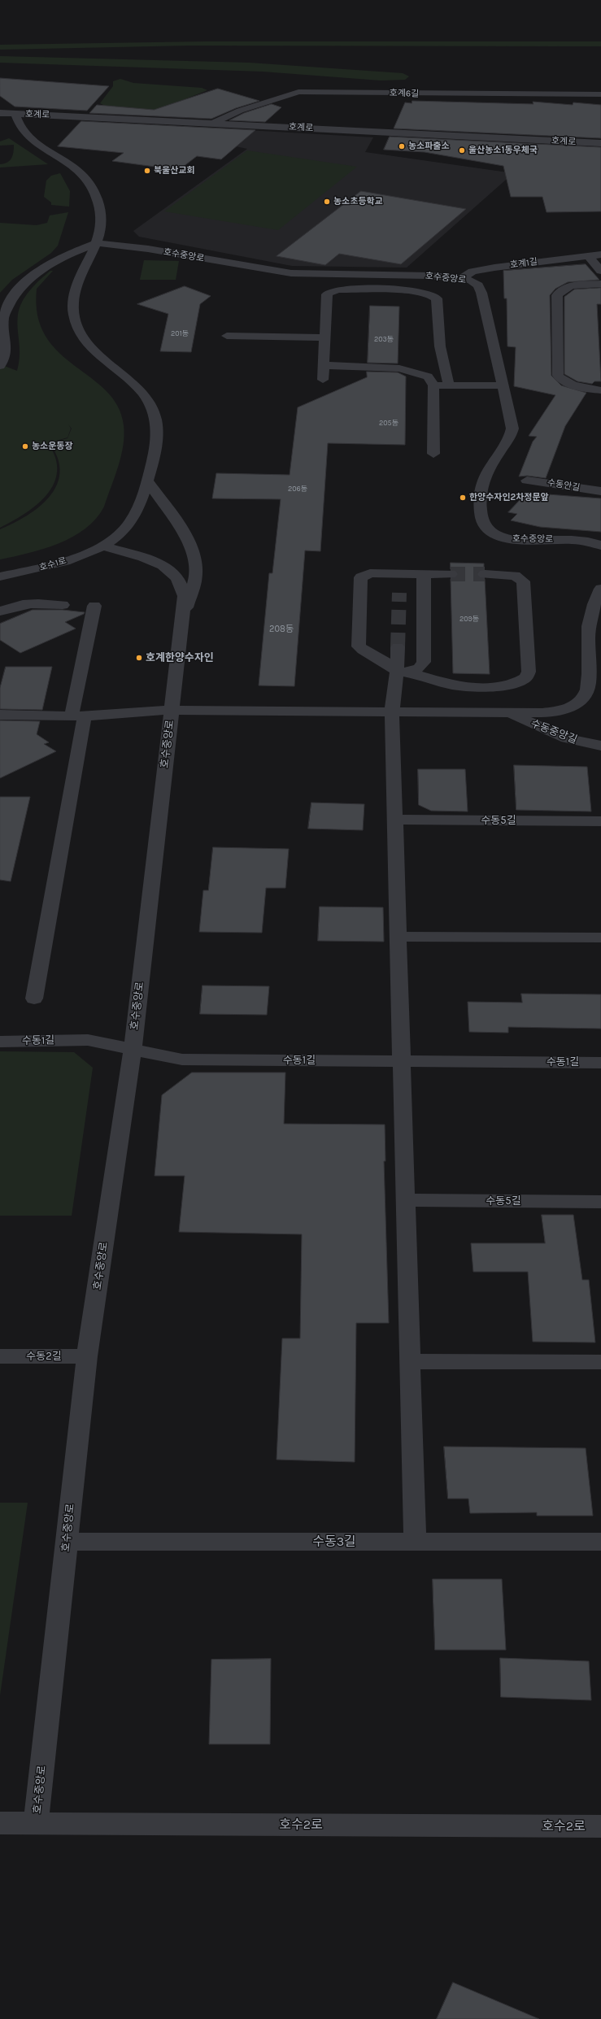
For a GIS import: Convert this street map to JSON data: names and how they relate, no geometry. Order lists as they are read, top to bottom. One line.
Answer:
{"streets":{"street":["호계6길","호계로","호수중앙로","호계1길","수동안길","호수1로","수동중앙길","수동5길","수동1길","수동2길","수동3길","호수2로"]},"crossings":[["호계6길","호계로"],["호수중앙로","호계1길"],["호수중앙로","호수1로"],["호수중앙로","수동중앙길"],["호수중앙로","수동1길"],["호수중앙로","수동2길"],["호수중앙로","수동3길"],["호수중앙로","호수2로"]],"places":["농소파출소","울산농소1동우체국","북울산교회","농소초등학교","농소운동장","한양수자인2차정문앞","호계한양수자인"],"house_numbers":["201동","203동","205동","206동","209동","208동"]}
